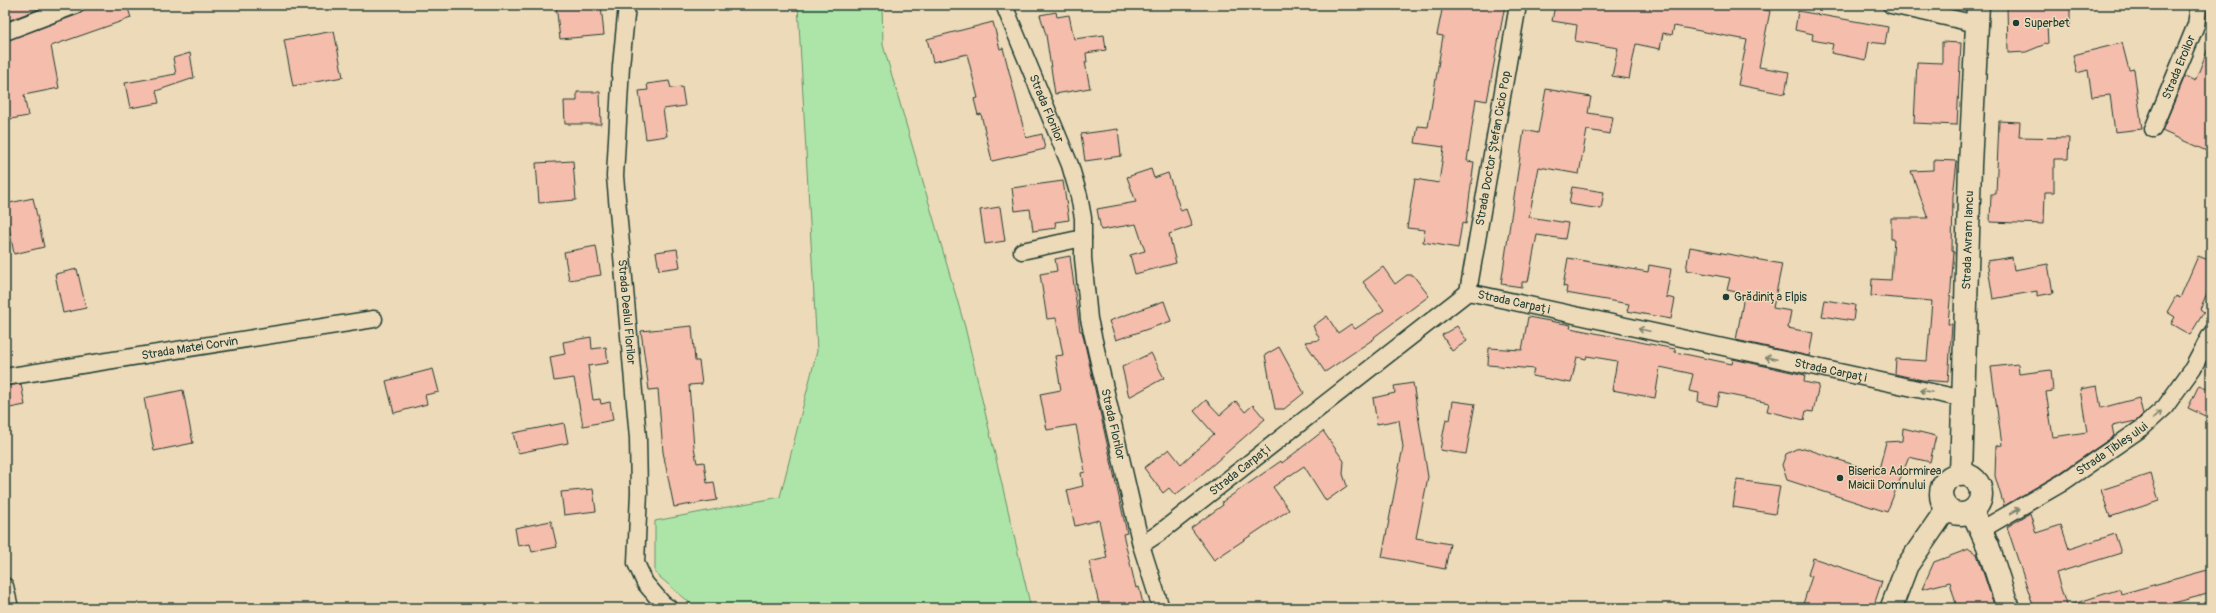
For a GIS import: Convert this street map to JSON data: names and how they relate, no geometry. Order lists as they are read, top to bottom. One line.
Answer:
{"streets":{"main road":["Strada Avram Iancu"],"street":["Strada Eroilor","Strada Florilor","Strada Doctor Ștefan Cicio Pop","Strada Carpați","Strada Dealul Florilor","Strada Matei Corvin","Strada Țibleșului"]},"crossings":[["Strada Florilor","Strada Carpați"],["Strada Doctor Ștefan Cicio Pop","Strada Carpați"],["Strada Avram Iancu","Strada Carpați"],["Strada Avram Iancu","Strada Țibleșului"]],"one_way":["Strada Carpați","Strada Țibleșului"],"places":["Superbet","Grădinița Elpis","Biserica Adormirea Maicii Domnului"]}
